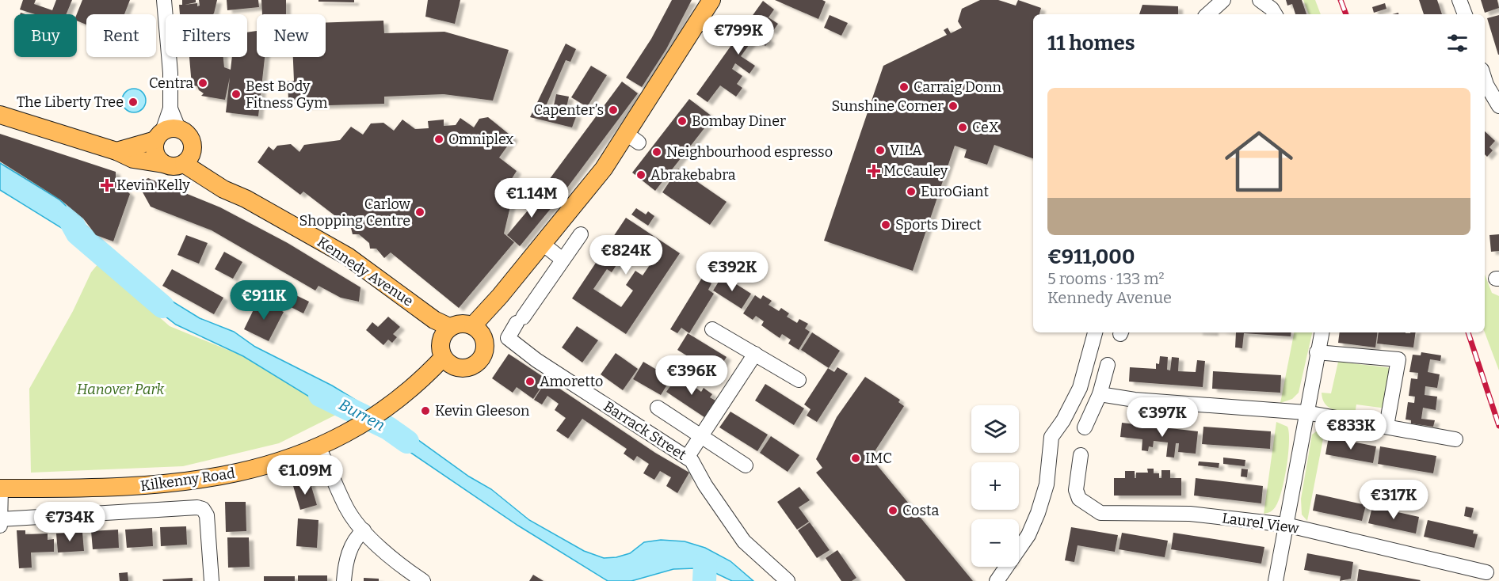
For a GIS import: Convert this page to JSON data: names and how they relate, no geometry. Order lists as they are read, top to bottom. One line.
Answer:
{"streets":{"main road":["Kennedy Avenue","Kilkenny Road"],"street":["Barrack Street","Laurel View"]},"crossings":[["Kennedy Avenue","Kilkenny Road"]],"water":["Burren"],"parks":["Hanover Park"],"places":{"other":["Centra","Carraig Donn","Best Body Fitness Gym","The Liberty Tree","Sunshine Corner","Capenter’s","Bombay Diner","CeX","Omniplex","VILA","Neighbourhood espresso","Abrakebabra","EuroGiant","Carlow Shopping Centre","Sports Direct","Amoretto","Kevin Gleeson","IMC","Costa"],"health":["McCauley","Kevin Kelly"]},"page":{"chip":["Buy","Rent","Filters","New"],"heading":"11 homes","price":["€799K","€1.14M","€824K","€392K","€911K","€396K","€397K","€833K","€1.09M","€317K","€734K"],"list":[{"name":"€911,000","note":"5 rooms · 133 m² · Kennedy Avenue"}],"map_buttons":["+","−"]}}
